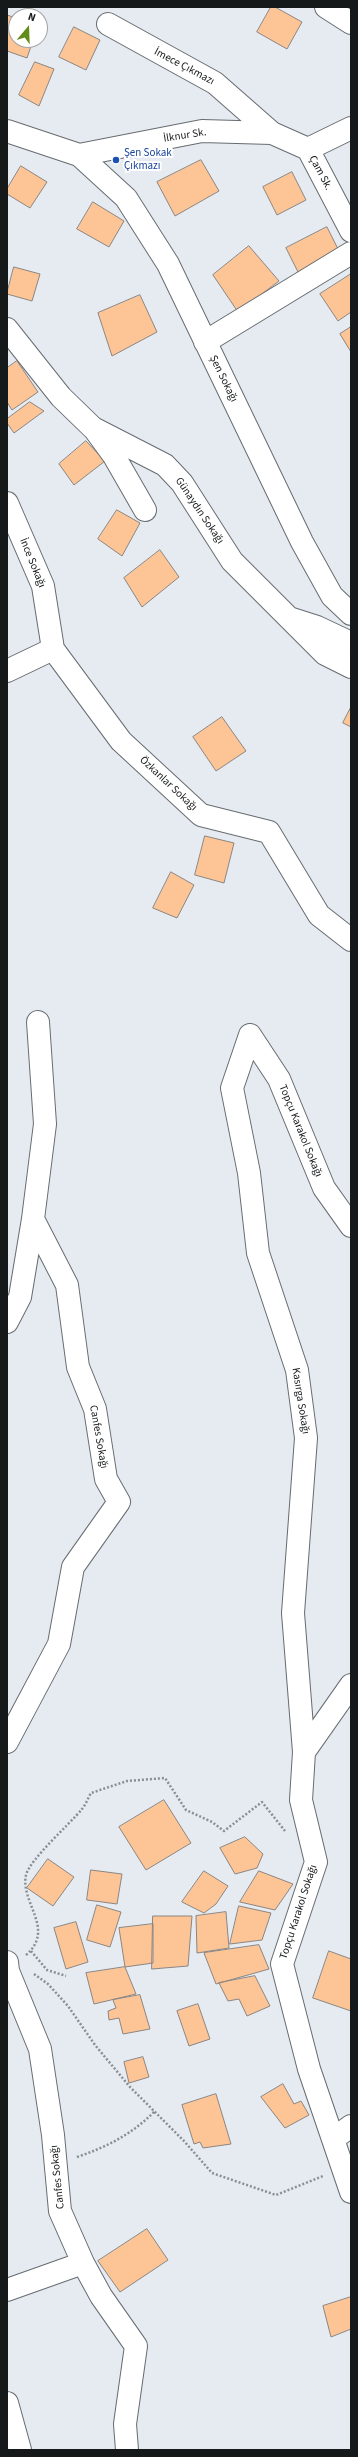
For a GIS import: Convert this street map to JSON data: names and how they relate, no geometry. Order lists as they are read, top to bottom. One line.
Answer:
{"streets":{"street":["İmece Çıkmazı","İlknur Sk.","Çam Sk.","Şen Sokağı","Günaydın Sokağı","İnce Sokağı","Özkanlar Sokağı","Topçu Karakol Sokağı","Kasırga Sokağı","Canfes Sokağı"]},"crossings":[["İmece Çıkmazı","İlknur Sk."],["İmece Çıkmazı","Çam Sk."],["İlknur Sk.","Çam Sk."],["İlknur Sk.","Şen Sokağı"],["İnce Sokağı","Özkanlar Sokağı"],["Topçu Karakol Sokağı","Kasırga Sokağı"]],"places":["Şen Sokak Çıkmazı"],"north":"top"}
